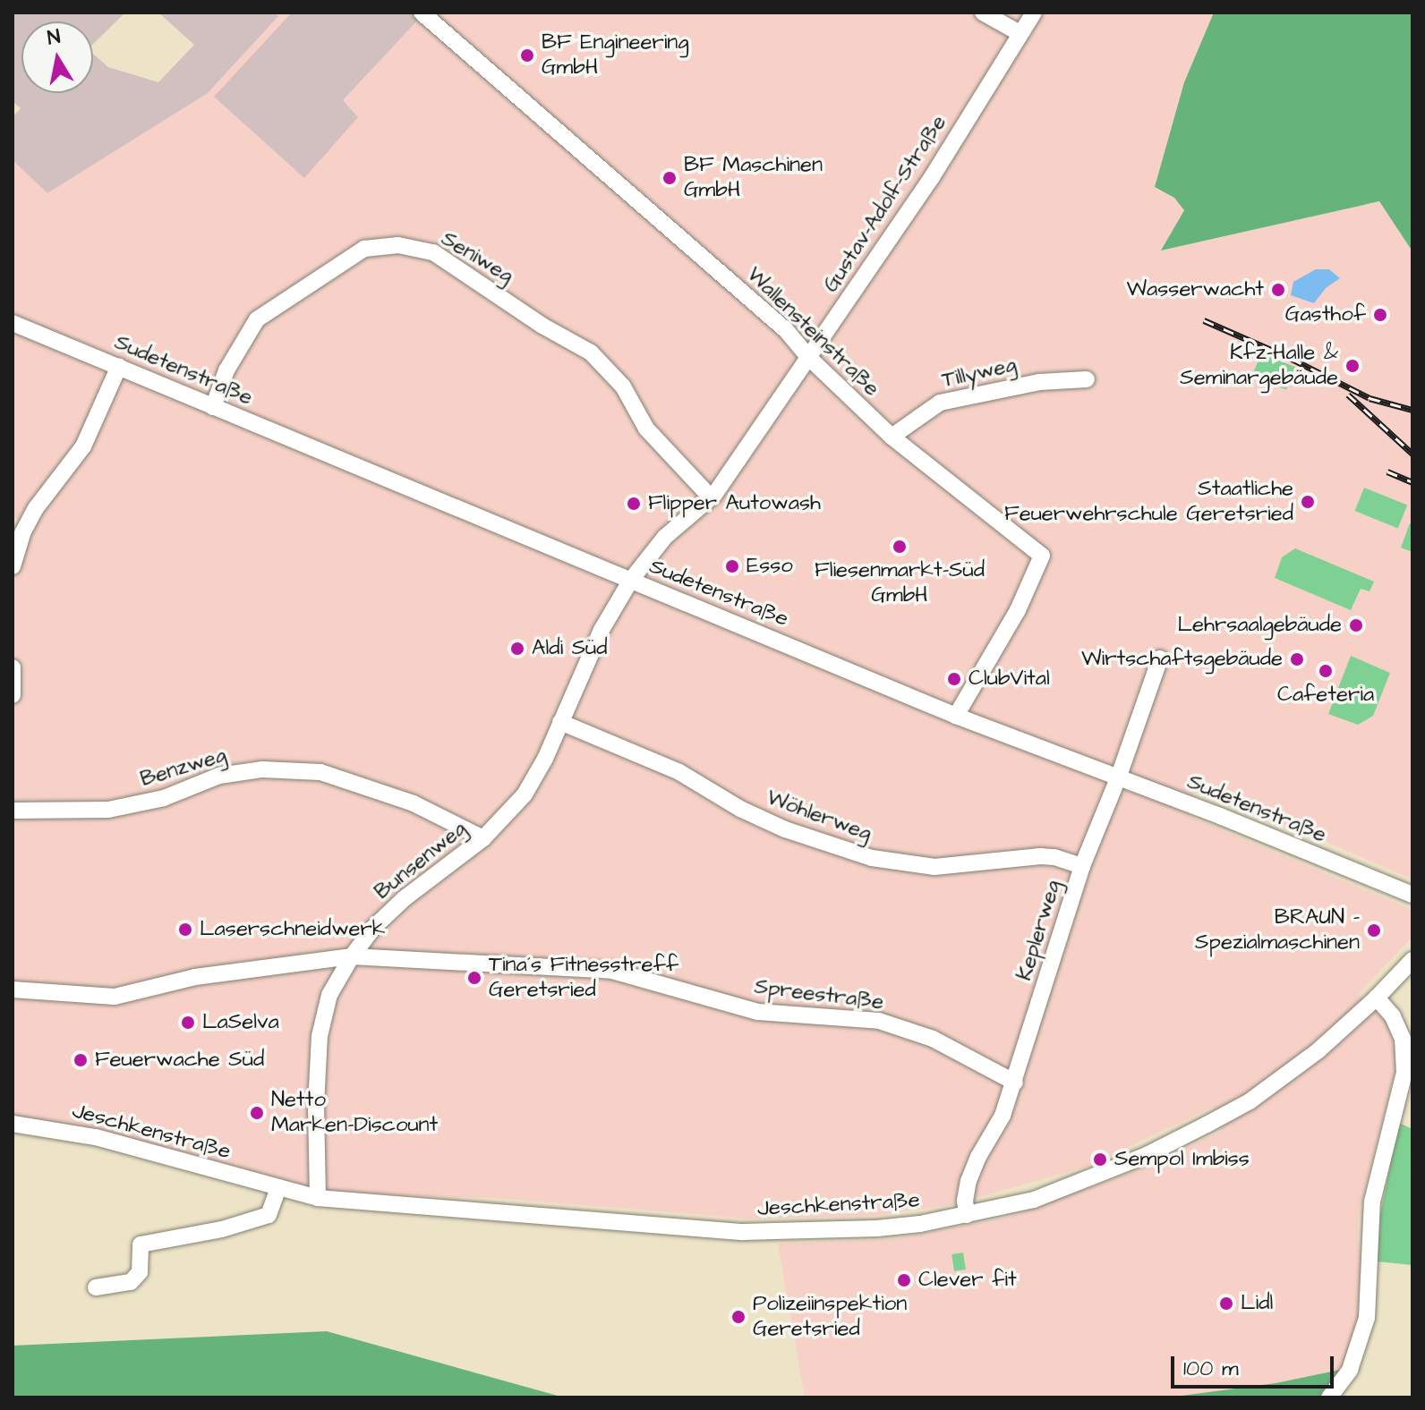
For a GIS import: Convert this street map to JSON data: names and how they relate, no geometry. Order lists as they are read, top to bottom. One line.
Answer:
{"streets":{"street":["Gustav-Adolf-Straße","Seniweg","Wallensteinstraße","Sudetenstraße","Tillyweg","Benzweg","Wöhlerweg","Bunsenweg","Keplerweg","Spreestraße","Jeschkenstraße"]},"crossings":[["Gustav-Adolf-Straße","Seniweg"],["Gustav-Adolf-Straße","Wallensteinstraße"],["Gustav-Adolf-Straße","Sudetenstraße"],["Gustav-Adolf-Straße","Bunsenweg"],["Seniweg","Sudetenstraße"],["Wallensteinstraße","Sudetenstraße"],["Wallensteinstraße","Tillyweg"],["Sudetenstraße","Bunsenweg"],["Sudetenstraße","Keplerweg"],["Benzweg","Bunsenweg"],["Wöhlerweg","Bunsenweg"],["Wöhlerweg","Keplerweg"],["Bunsenweg","Spreestraße"],["Bunsenweg","Jeschkenstraße"],["Keplerweg","Spreestraße"],["Keplerweg","Jeschkenstraße"]],"places":["BF Engineering GmbH","BF Maschinen GmbH","Wasserwacht","Gasthof","Kfz-Halle & Seminargebäude","Staatliche Feuerwehrschule Geretsried","Flipper Autowash","Fliesenmarkt-Süd GmbH","Esso","Lehrsaalgebäude","Aldi Süd","Wirtschaftsgebäude","Cafeteria","ClubVital","Laserschneidwerk","BRAUN – Spezialmaschinen","Tina´s Fitnesstreff Geretsried","LaSelva","Feuerwache Süd","Netto Marken-Discount","Sempol Imbiss","Clever fit","Lidl","Polizeiinspektion Geretsried"],"scale_bar":"100 m","north":"top"}
